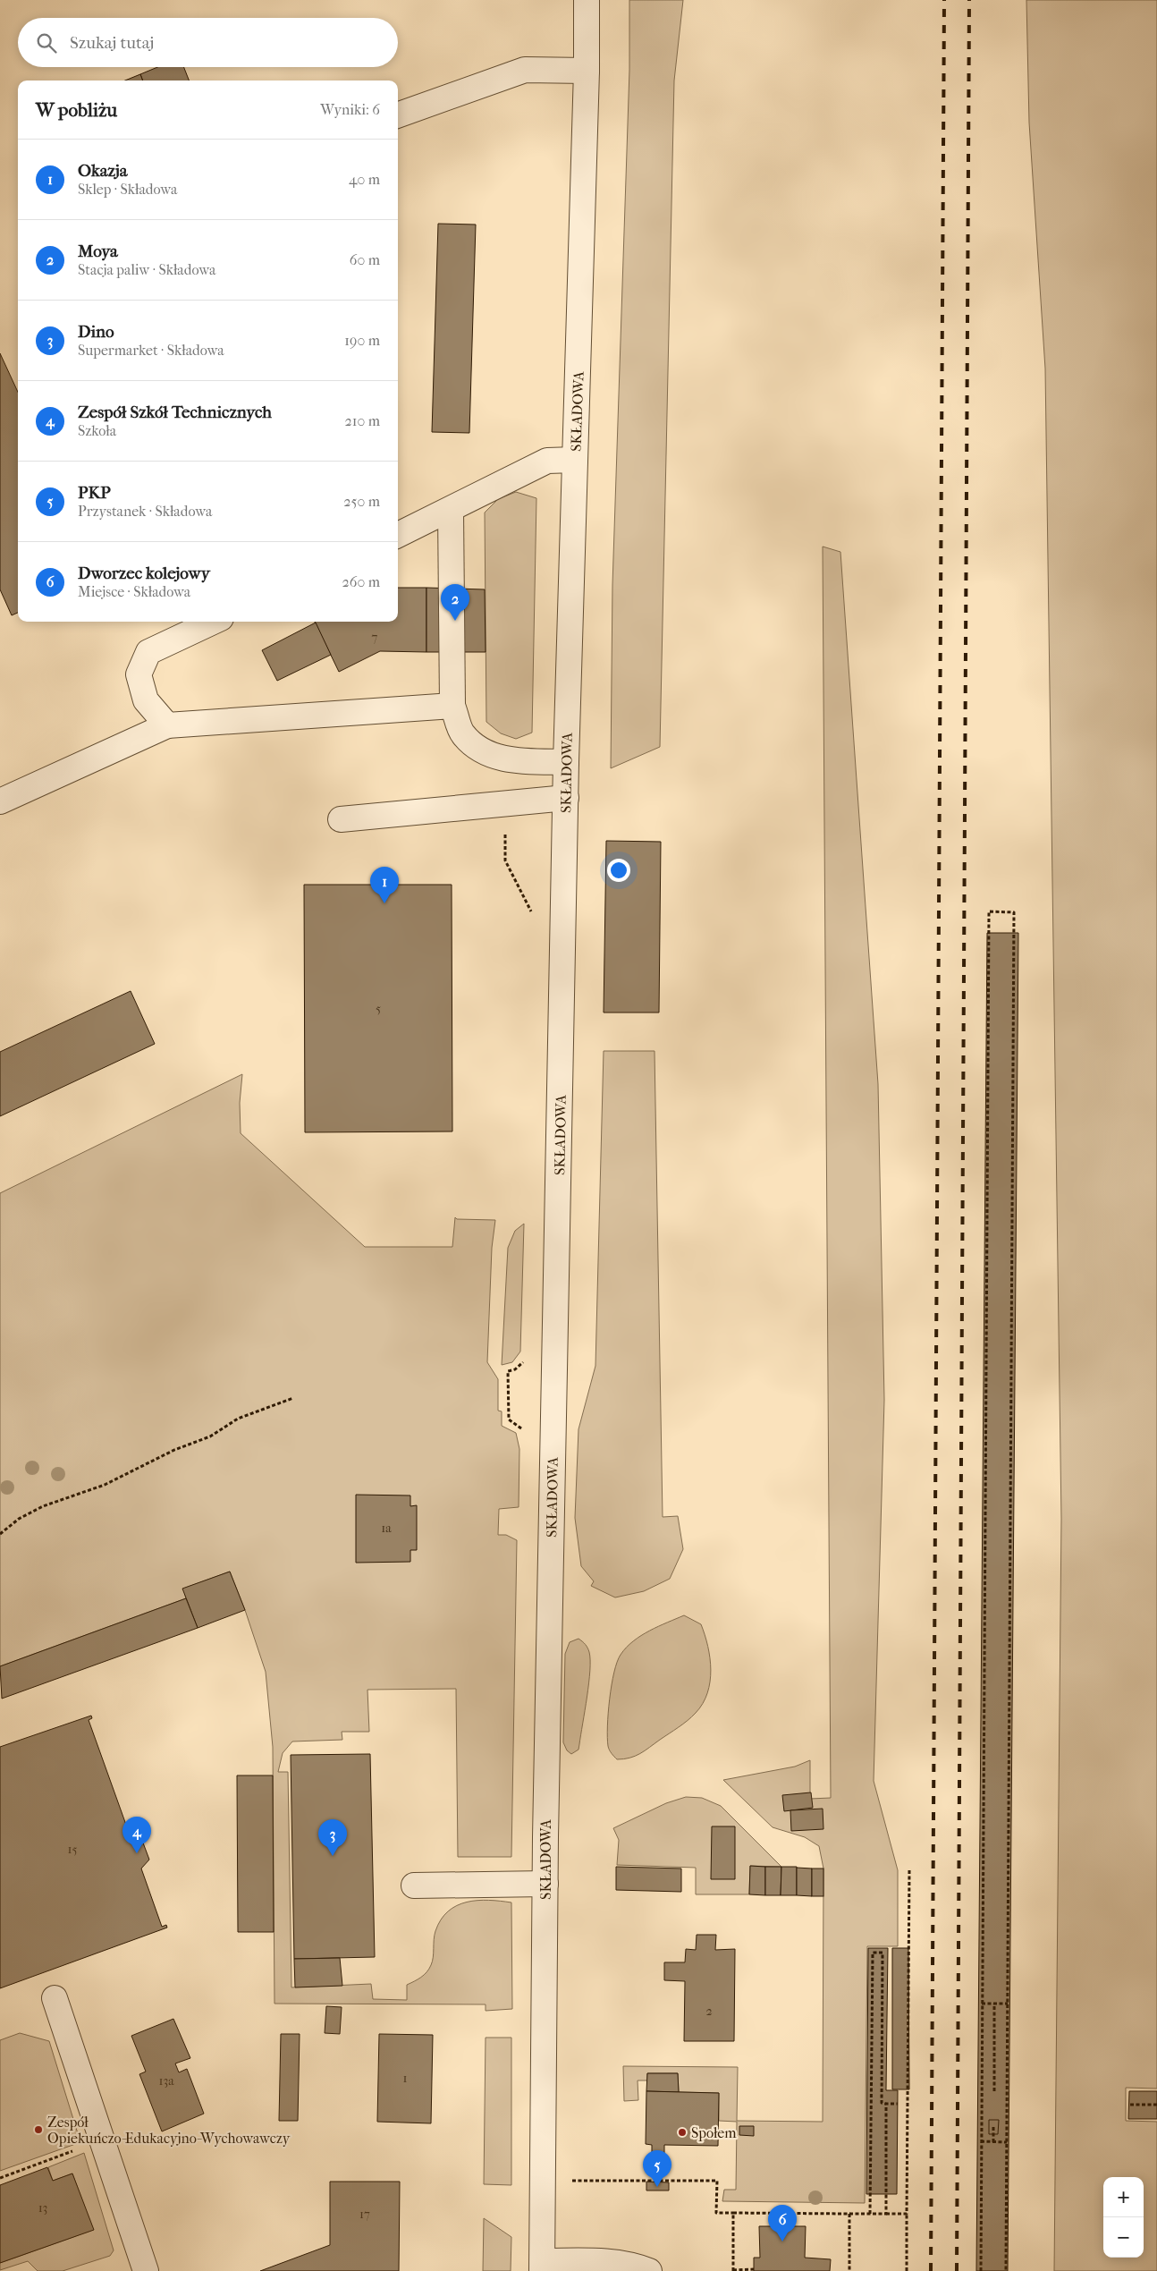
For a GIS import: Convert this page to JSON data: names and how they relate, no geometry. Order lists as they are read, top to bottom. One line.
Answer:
{"streets":{"street":["SKŁADOWA"]},"places":["Zespół Opiekuńczo-Edukacyjno-Wychowawczy","Społem"],"house_numbers":["7","5","1a","15","2","1","13a","13","17"],"page":{"search":"Szukaj tutaj","heading":["W pobliżu","Wyniki: 6"],"list":[{"mark":"1","name":"Okazja","note":"Sklep · Składowa","value":"40 m"},{"mark":"2","name":"Moya","note":"Stacja paliw · Składowa","value":"60 m"},{"mark":"3","name":"Dino","note":"Supermarket · Składowa","value":"190 m"},{"mark":"4","name":"Zespół Szkół Technicznych","note":"Szkoła","value":"210 m"},{"mark":"5","name":"PKP","note":"Przystanek · Składowa","value":"250 m"},{"mark":"6","name":"Dworzec kolejowy","note":"Miejsce · Składowa","value":"260 m"}],"pins":["2","1","4","3","5","6"],"map_buttons":["+","−"]}}
